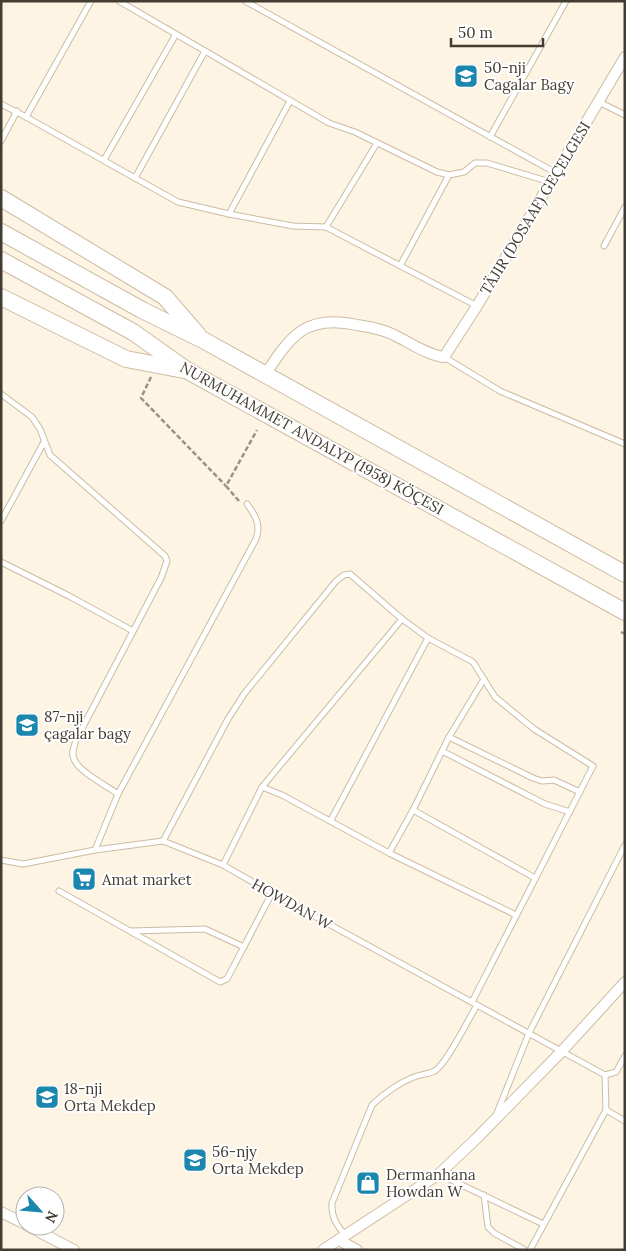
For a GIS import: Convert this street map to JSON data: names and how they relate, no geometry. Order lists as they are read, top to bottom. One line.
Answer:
{"streets":{"main road":["NURMUHAMMET ANDALYP (1958) KÖÇESI"],"street":["TÄJIR (DOSAAF) GEÇELGESI"],"lane":["HOWDAN W"]},"places":{"school or university":["50-nji Cagalar Bagy","87-nji çagalar bagy","18-nji Orta Mekdep","56-njy Orta Mekdep"],"supermarket":["Amat market"],"shop":["Dermanhana Howdan W"]},"scale_bar":"50 m","north":"bottom right"}
